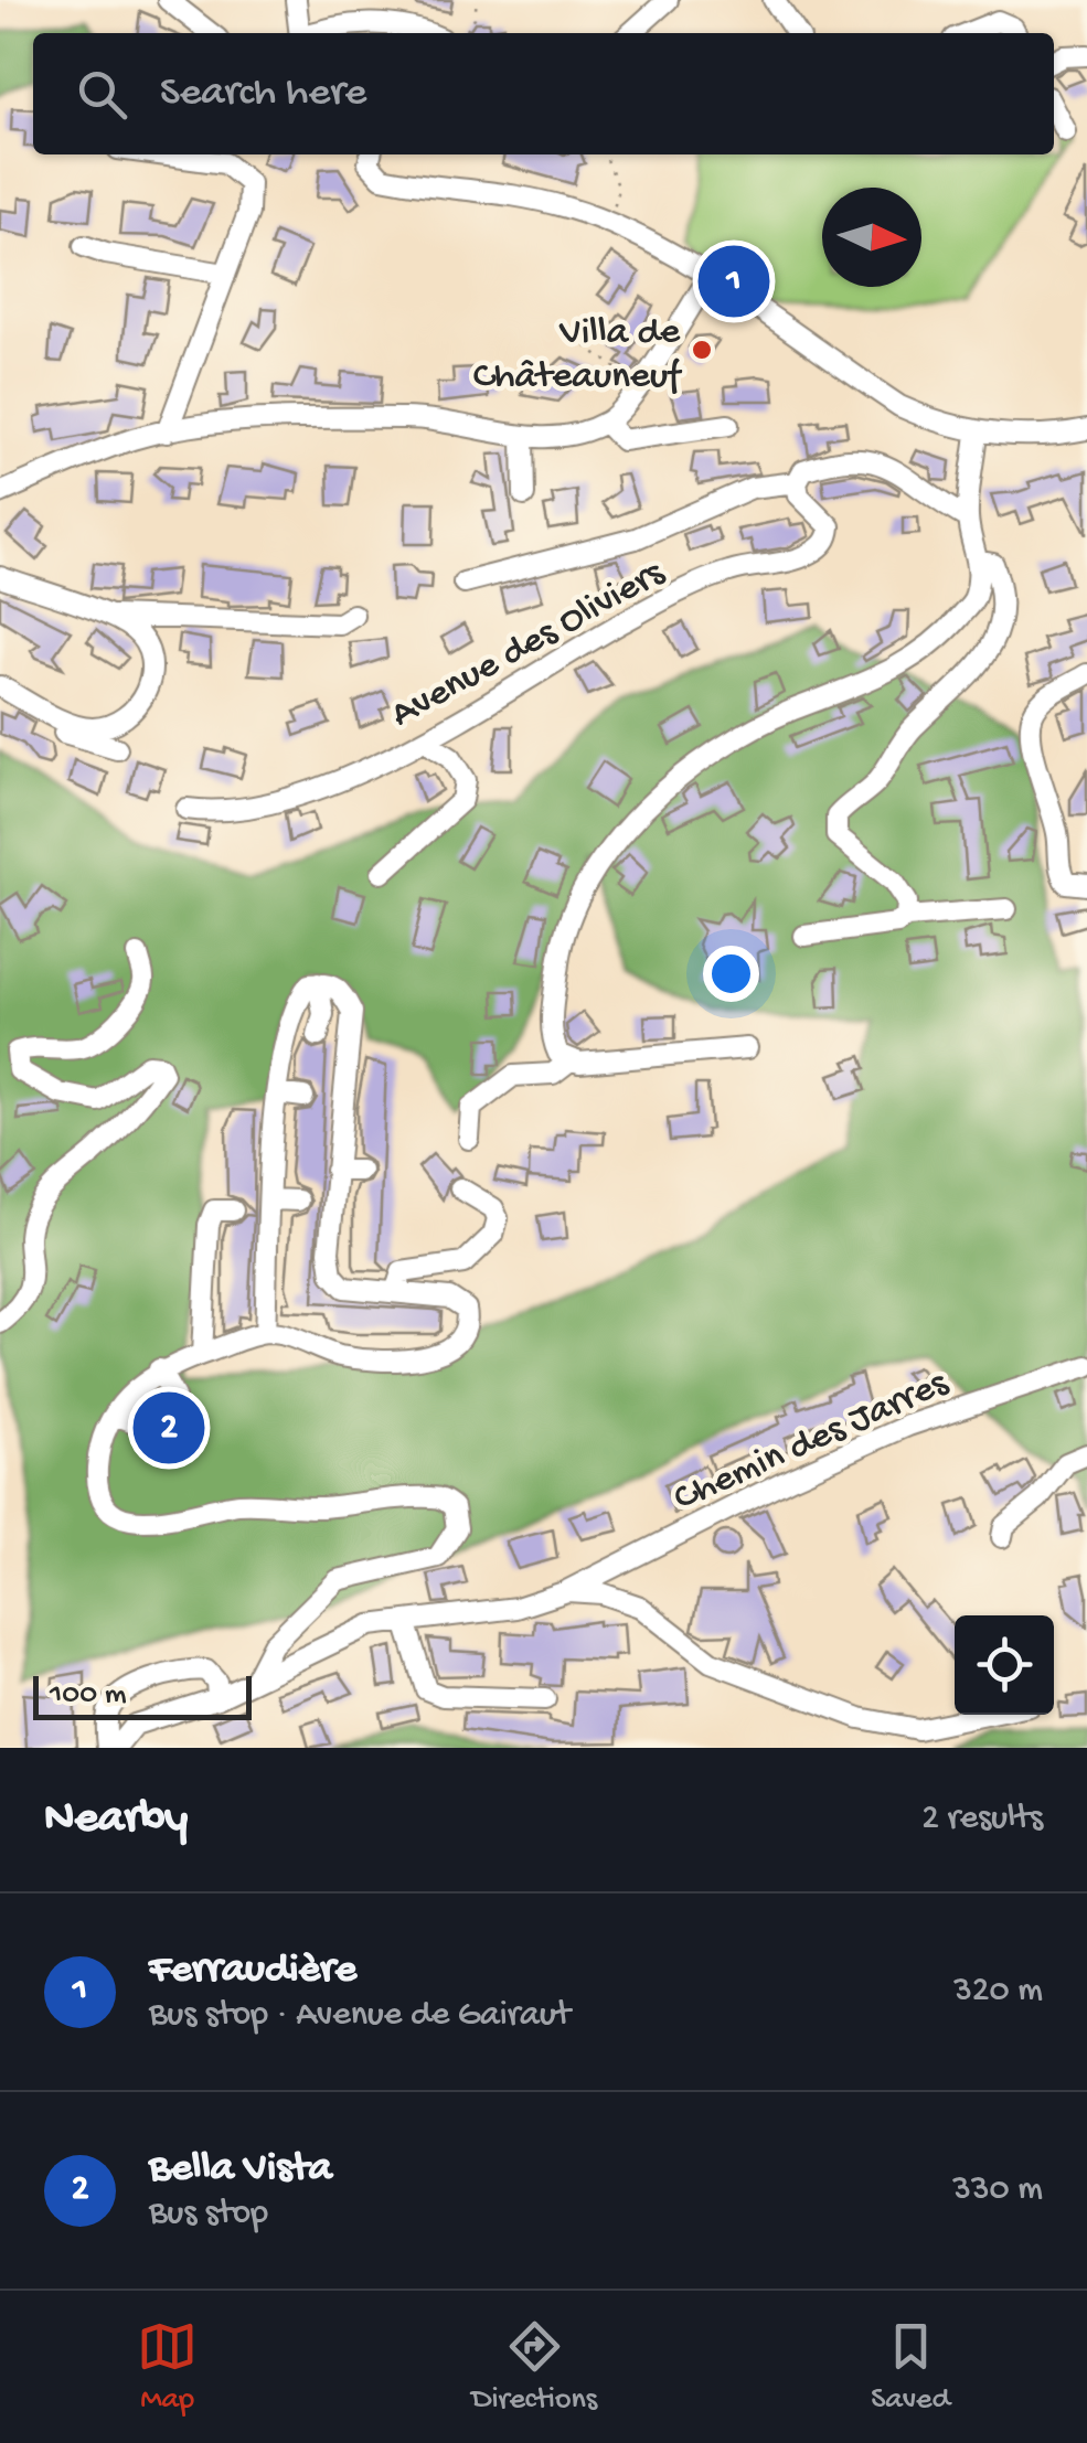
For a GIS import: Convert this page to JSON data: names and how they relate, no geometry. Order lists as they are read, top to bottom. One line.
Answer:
{"streets":{"street":["Avenue des Oliviers","Chemin des Jarres"]},"places":["Villa de Châteauneuf"],"scale_bar":"100 m","north":"right","page":{"search":"Search here","pins":["1","2"],"scale":"100 m","heading":["Nearby","2 results"],"list":[{"mark":"1","name":"Ferraudière","note":"Bus stop · Avenue de Gairaut","value":"320 m"},{"mark":"2","name":"Bella Vista","note":"Bus stop","value":"330 m"}],"nav":["Map","Directions","Saved"]}}
